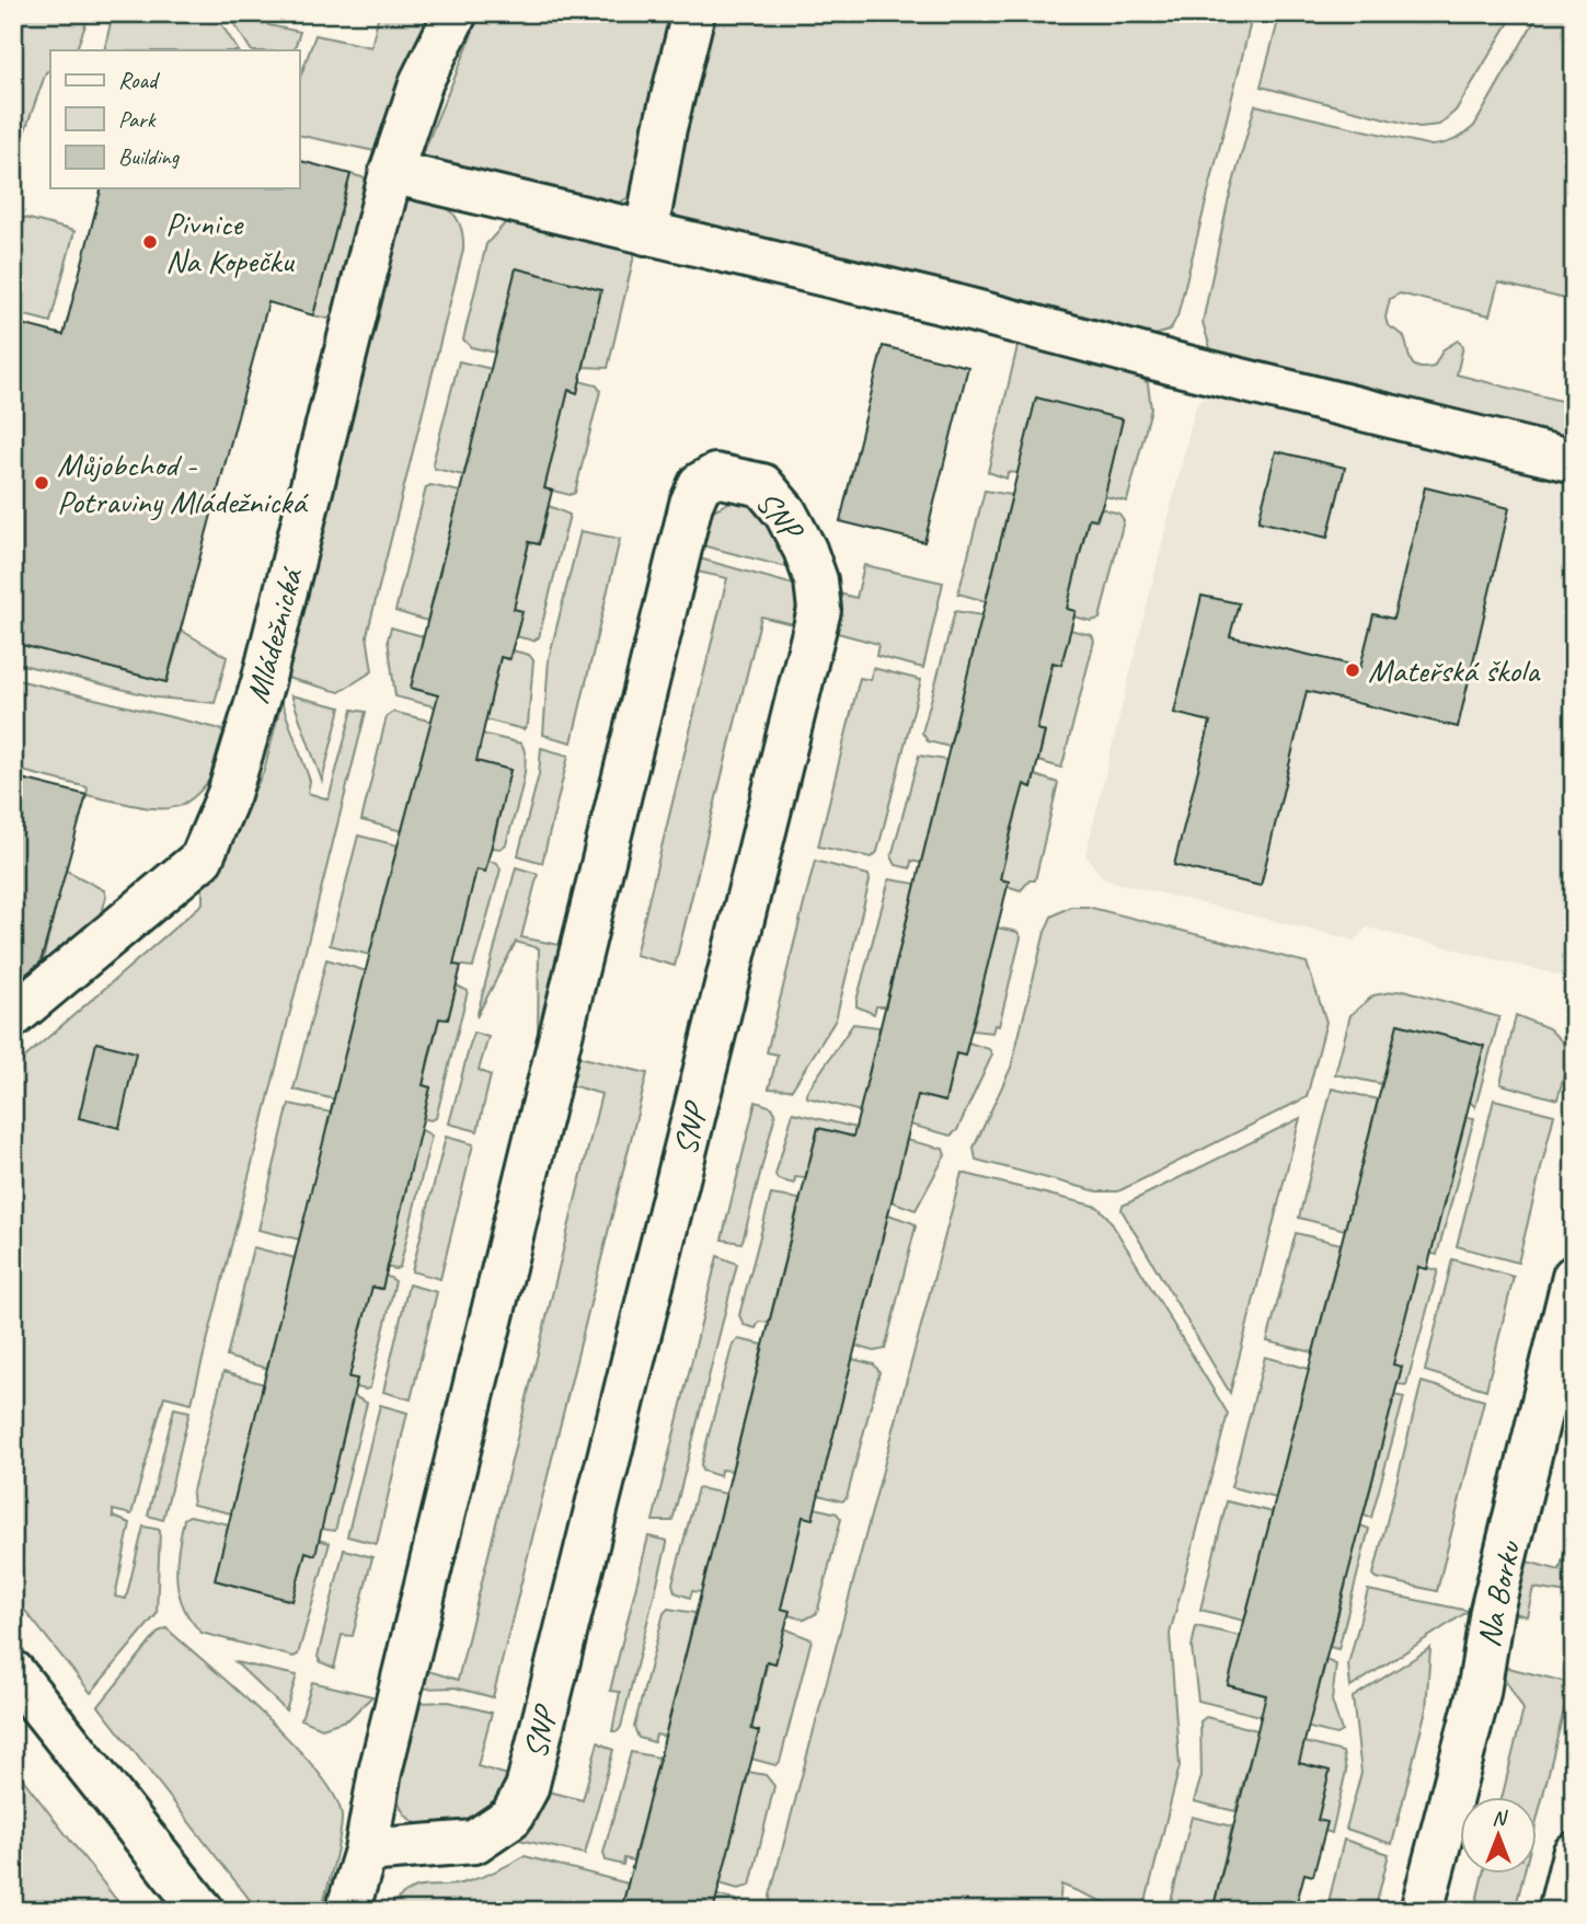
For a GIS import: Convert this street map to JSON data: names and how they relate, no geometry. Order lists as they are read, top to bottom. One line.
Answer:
{"streets":{"street":["SNP","Mládežnická","Na Borku"]},"places":["Pivnice Na Kopečku","Můjobchod - Potraviny Mládežnická","Mateřská škola"],"legend":["Road","Park","Building"],"north":"top"}
